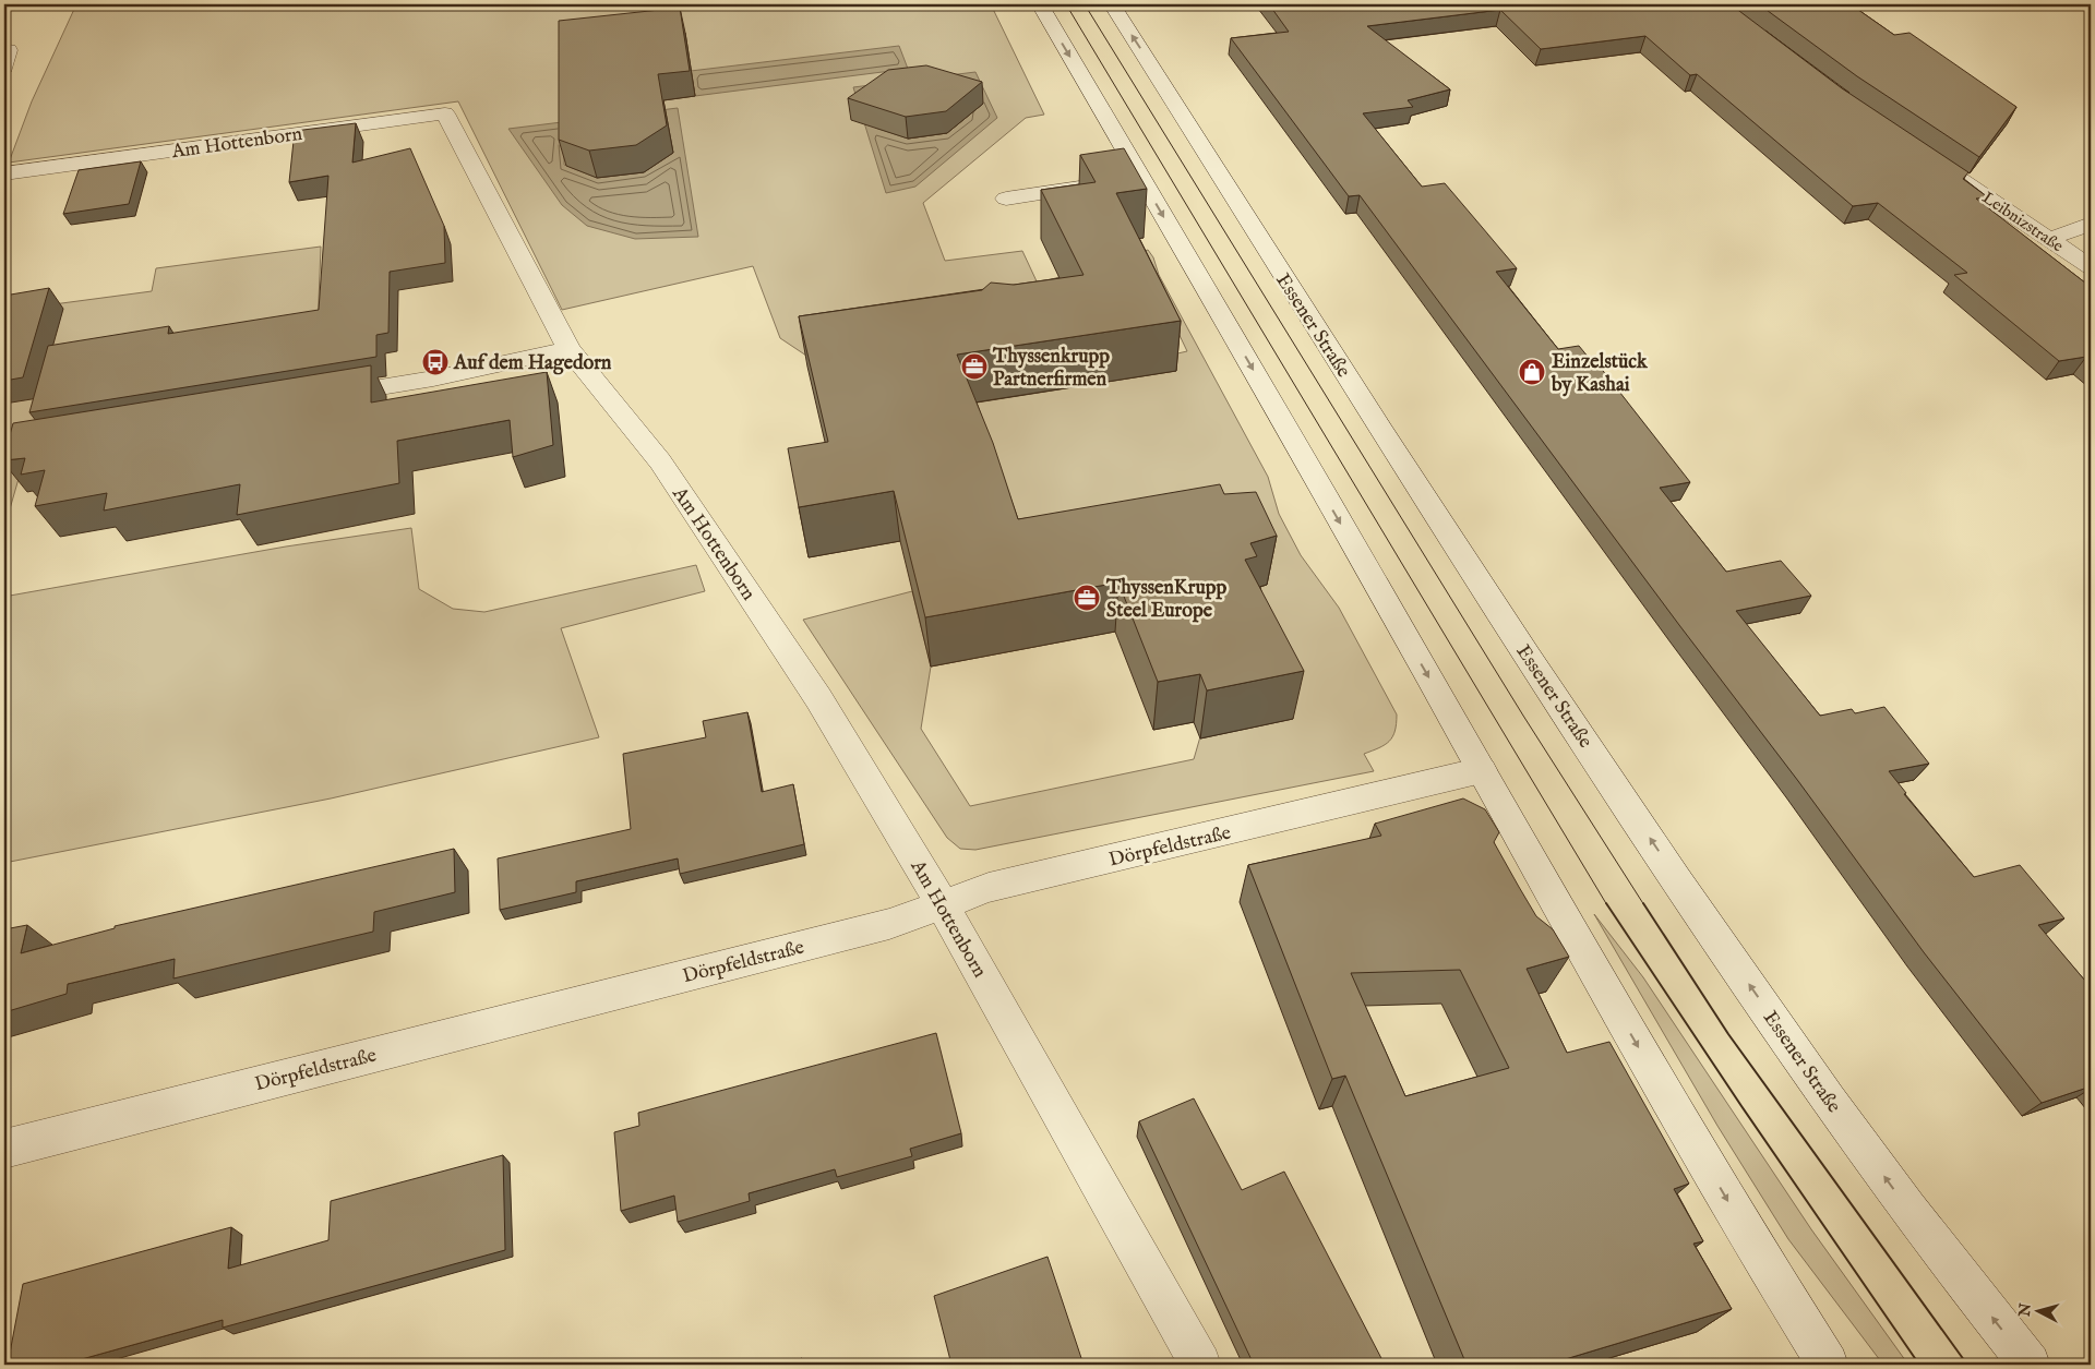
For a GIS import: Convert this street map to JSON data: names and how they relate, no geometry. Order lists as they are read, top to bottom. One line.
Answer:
{"streets":{"street":["Am Hottenborn","Leibnizstraße","Essener Straße","Dörpfeldstraße"]},"crossings":[["Am Hottenborn","Dörpfeldstraße"]],"places":{"bus stop":["Auf dem Hagedorn"],"office":["Thyssenkrupp Partnerfirmen","ThyssenKrupp Steel Europe"],"shop":["Einzelstück by Kashai"]},"north":"left"}
